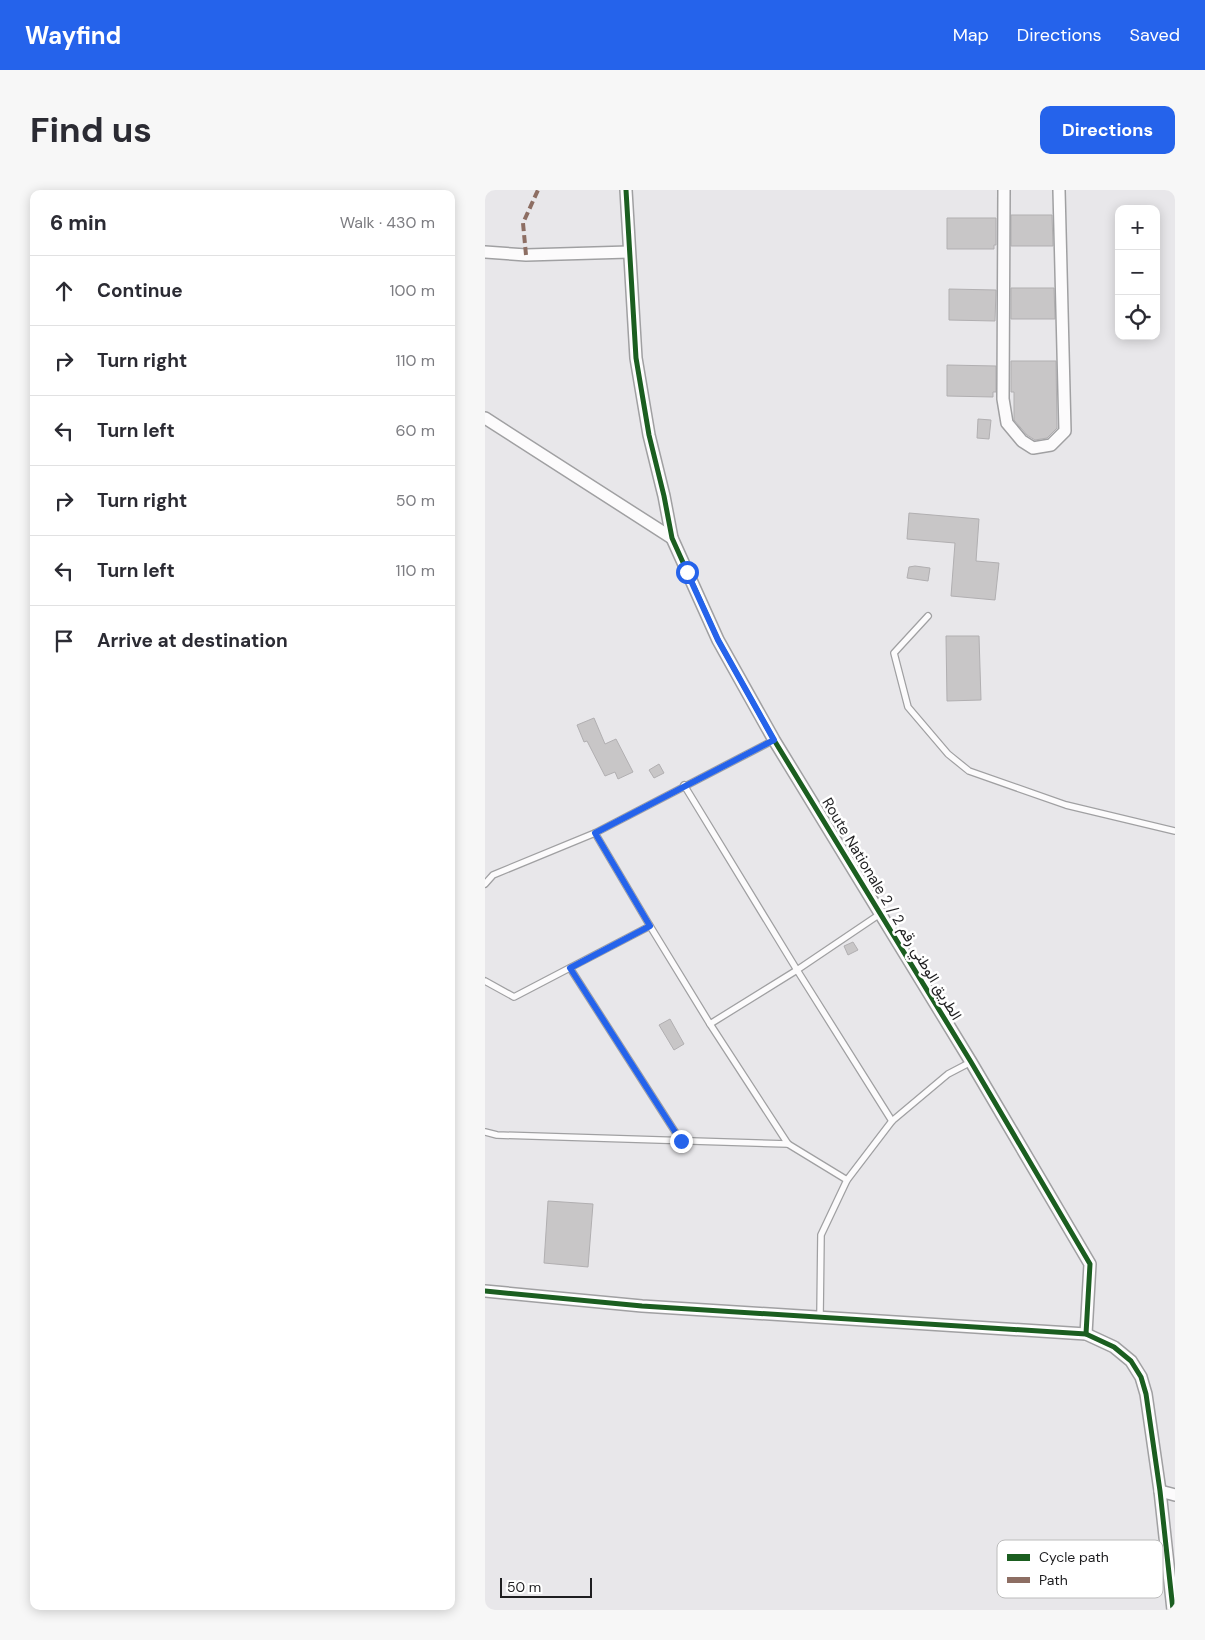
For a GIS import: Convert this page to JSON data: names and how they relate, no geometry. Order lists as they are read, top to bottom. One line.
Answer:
{"streets":{"street":["Route Nationale 2 / الطريق الوطني رقم 2"]},"legend":["Cycle path","Path"],"scale_bar":"50 m","page":{"header":"Wayfind","nav":["Map","Directions","Saved"],"buttons":"Directions","title":"Find us","heading":["6 min","Walk · 430 m"],"map_buttons":["+","−"],"list":[["Continue","100 m"],["Turn right","110 m"],["Turn left","60 m"],["Turn right","50 m"],["Turn left","110 m"],"Arrive at destination"],"scale":"50 m"}}
